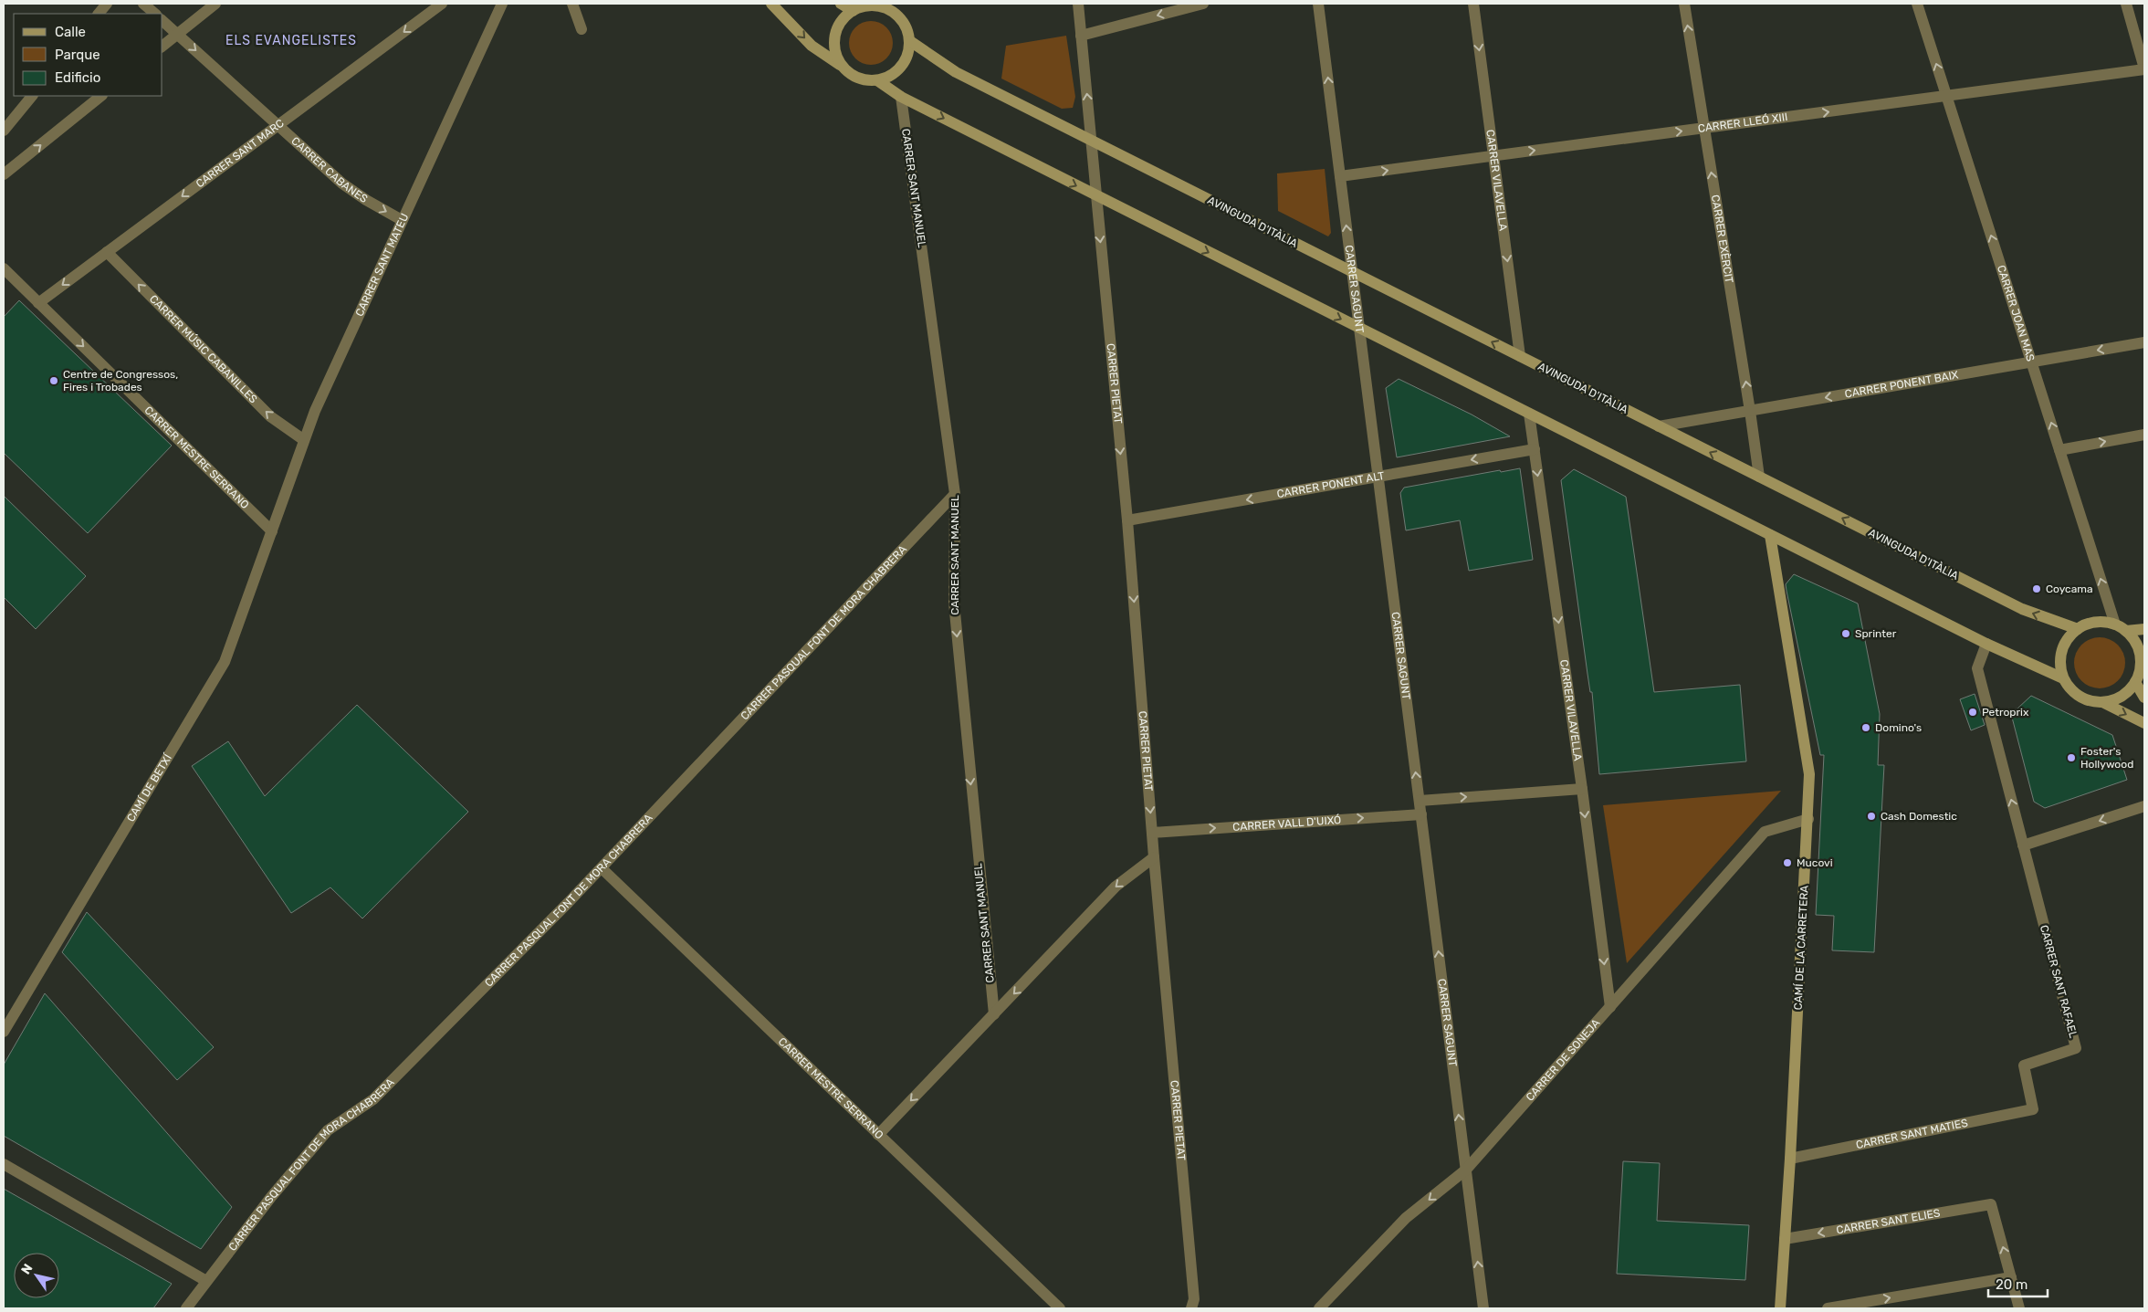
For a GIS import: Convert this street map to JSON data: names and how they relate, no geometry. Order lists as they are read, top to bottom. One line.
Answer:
{"streets":{"main road":["AVINGUDA D'ITÀLIA","CAMÍ DE LA CARRETERA"],"street":["CARRER LLEÓ XIII","CARRER SANT MARC","CARRER CABANES","CARRER VILAVELLA","CARRER SANT MANUEL","CARRER EXÈRCIT","CARRER SANT MATEU","CARRER SAGUNT","CARRER JOAN MAS","CARRER MÚSIC CABANILLES","CARRER PIETAT","CARRER PONENT BAIX","CARRER MESTRE SERRANO","CARRER PONENT ALT","CARRER PASQUAL FONT DE MORA CHABRERA","CAMÍ DE BETXÍ","CARRER VALL D'UIXÓ","CARRER SANT RAFAEL","CARRER DE SONEJA","CARRER SANT MATIES","CARRER SANT ELIES"]},"crossings":[["CARRER LLEÓ XIII","CARRER VILAVELLA"],["CARRER LLEÓ XIII","CARRER EXÈRCIT"],["CARRER LLEÓ XIII","CARRER SAGUNT"],["CARRER LLEÓ XIII","CARRER JOAN MAS"],["CARRER SANT MARC","CARRER CABANES"],["CARRER SANT MARC","CARRER MÚSIC CABANILLES"],["CARRER SANT MARC","CARRER MESTRE SERRANO"],["CARRER CABANES","CARRER SANT MATEU"],["CARRER VILAVELLA","AVINGUDA D'ITÀLIA"],["CARRER VILAVELLA","CARRER PONENT ALT"],["CARRER VILAVELLA","CARRER DE SONEJA"],["CARRER SANT MANUEL","CARRER PASQUAL FONT DE MORA CHABRERA"],["AVINGUDA D'ITÀLIA","CARRER EXÈRCIT"],["AVINGUDA D'ITÀLIA","CARRER SAGUNT"],["AVINGUDA D'ITÀLIA","CARRER JOAN MAS"],["AVINGUDA D'ITÀLIA","CARRER PONENT BAIX"],["CARRER EXÈRCIT","CARRER PONENT BAIX"],["CARRER SANT MATEU","CARRER MÚSIC CABANILLES"],["CARRER SANT MATEU","CARRER MESTRE SERRANO"],["CARRER SANT MATEU","CAMÍ DE BETXÍ"],["CARRER SAGUNT","CARRER PONENT ALT"],["CARRER SAGUNT","CARRER VALL D'UIXÓ"],["CARRER SAGUNT","CARRER DE SONEJA"],["CARRER JOAN MAS","CARRER PONENT BAIX"],["CARRER PIETAT","CARRER PONENT ALT"],["CARRER PIETAT","CARRER VALL D'UIXÓ"],["CARRER MESTRE SERRANO","CARRER PASQUAL FONT DE MORA CHABRERA"],["CARRER MESTRE SERRANO","CAMÍ DE BETXÍ"],["CAMÍ DE LA CARRETERA","CARRER DE SONEJA"],["CAMÍ DE LA CARRETERA","CARRER SANT MATIES"],["CAMÍ DE LA CARRETERA","CARRER SANT ELIES"],["CARRER SANT RAFAEL","CARRER SANT MATIES"]],"one_way":["CARRER LLEÓ XIII","CARRER SANT MARC","CARRER CABANES","CARRER VILAVELLA","CARRER SANT MANUEL","CARRER EXÈRCIT","CARRER SAGUNT","CARRER JOAN MAS","CARRER MÚSIC CABANILLES","CARRER PIETAT","CARRER PONENT BAIX","CARRER PONENT ALT","CARRER VALL D'UIXÓ","CARRER SANT RAFAEL"],"districts":["ELS EVANGELISTES"],"places":["Centre de Congressos, Fires i Trobades","Coycama","Sprinter","Petroprix","Domino's","Foster's Hollywood","Cash Domestic","Mucovi"],"legend":["Calle","Parque","Edificio"],"scale_bar":"20 m","north":"top left"}
